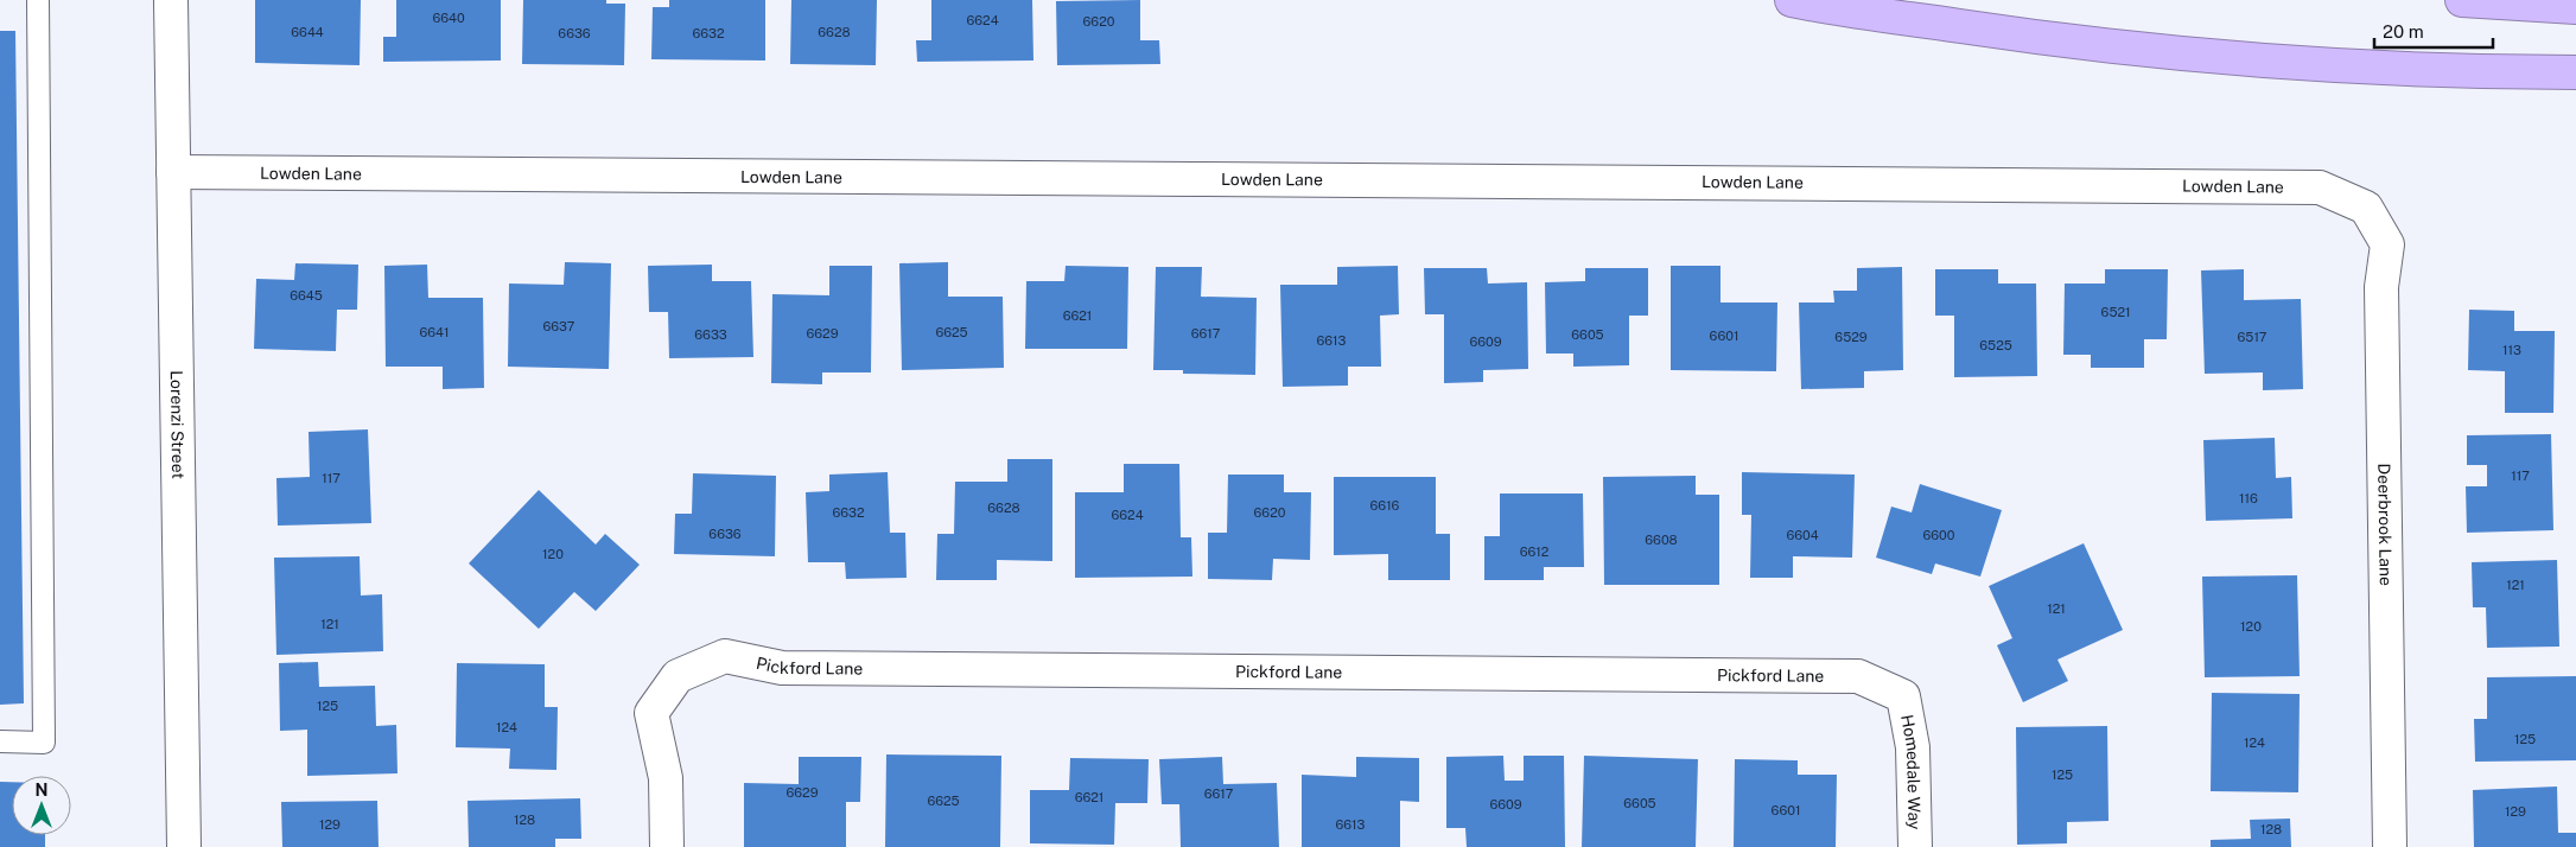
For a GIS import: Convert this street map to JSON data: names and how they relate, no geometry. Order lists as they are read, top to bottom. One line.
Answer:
{"streets":{"street":["Lowden Lane","Lorenzi Street","Deerbrook Lane","Pickford Lane","Homedale Way"]},"crossings":[["Lowden Lane","Lorenzi Street"],["Lowden Lane","Deerbrook Lane"],["Pickford Lane","Homedale Way"]],"house_numbers":["6640","6624","6620","6644","6628","6636","6632","6645","6521","6621","6637","6641","6625","6629","6617","6633","6605","6601","6529","6517","6613","6609","6525","113","117","117","116","6616","6628","6632","6620","6624","6636","6604","6600","6608","6612","120","121","121","121","120","125","124","125","124","125","6629","6617","6621","6625","6605","6609","6601","129","128","129","6613","128"],"scale_bar":"20 m","north":"top"}
